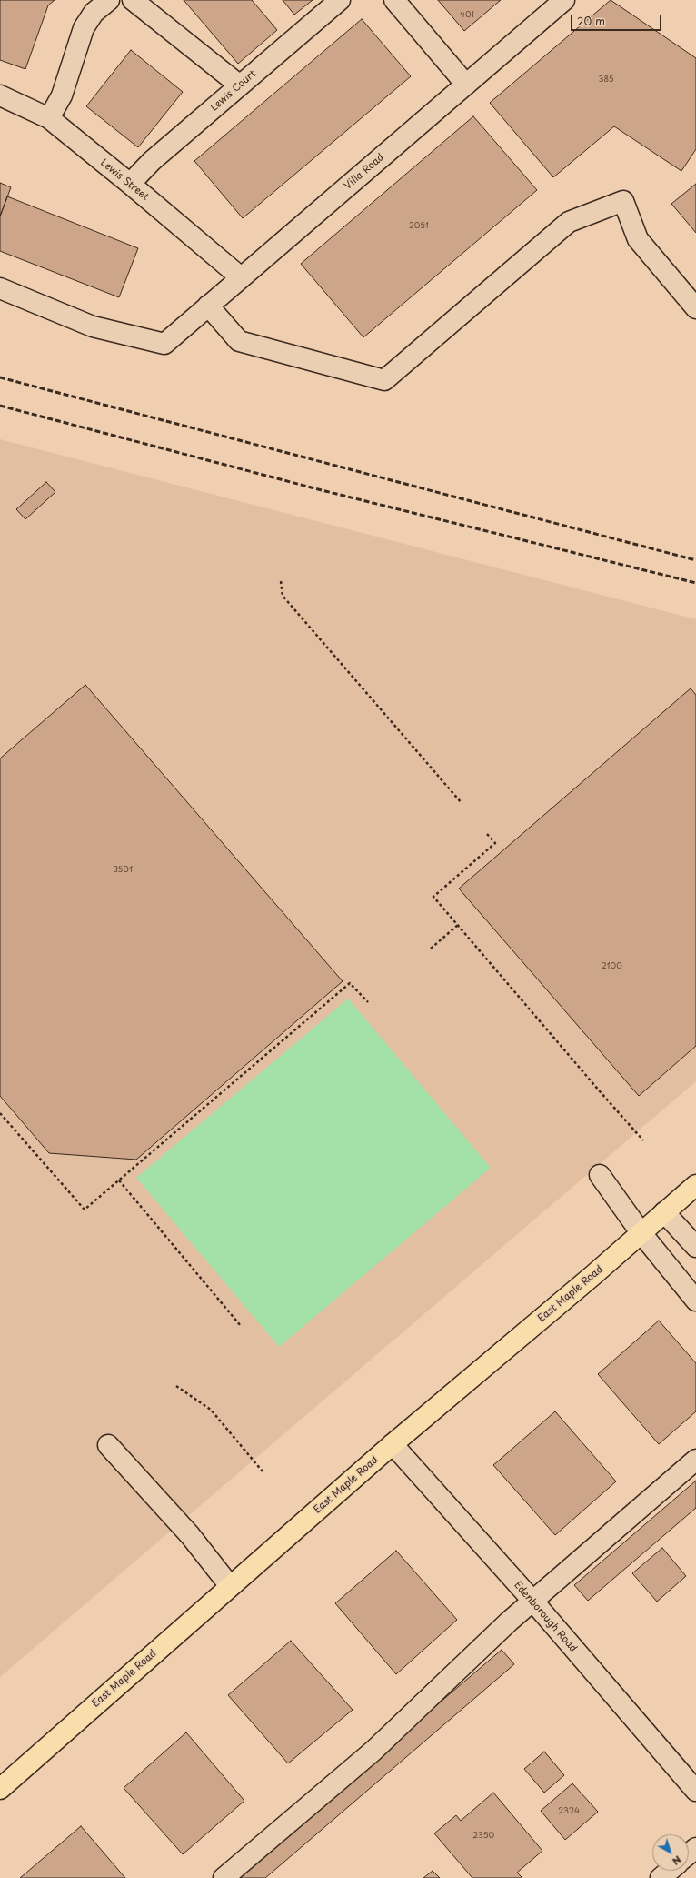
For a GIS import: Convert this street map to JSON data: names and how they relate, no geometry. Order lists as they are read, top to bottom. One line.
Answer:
{"streets":{"main road":["East Maple Road"],"street":["Lewis Court","Villa Road","Lewis Street","Edenborough Road"]},"crossings":[["Lewis Court","Lewis Street"],["Villa Road","Lewis Street"],["East Maple Road","Edenborough Road"]],"house_numbers":["401","385","2051","3501","2100","2324","2350"],"scale_bar":"20 m","north":"bottom right"}
